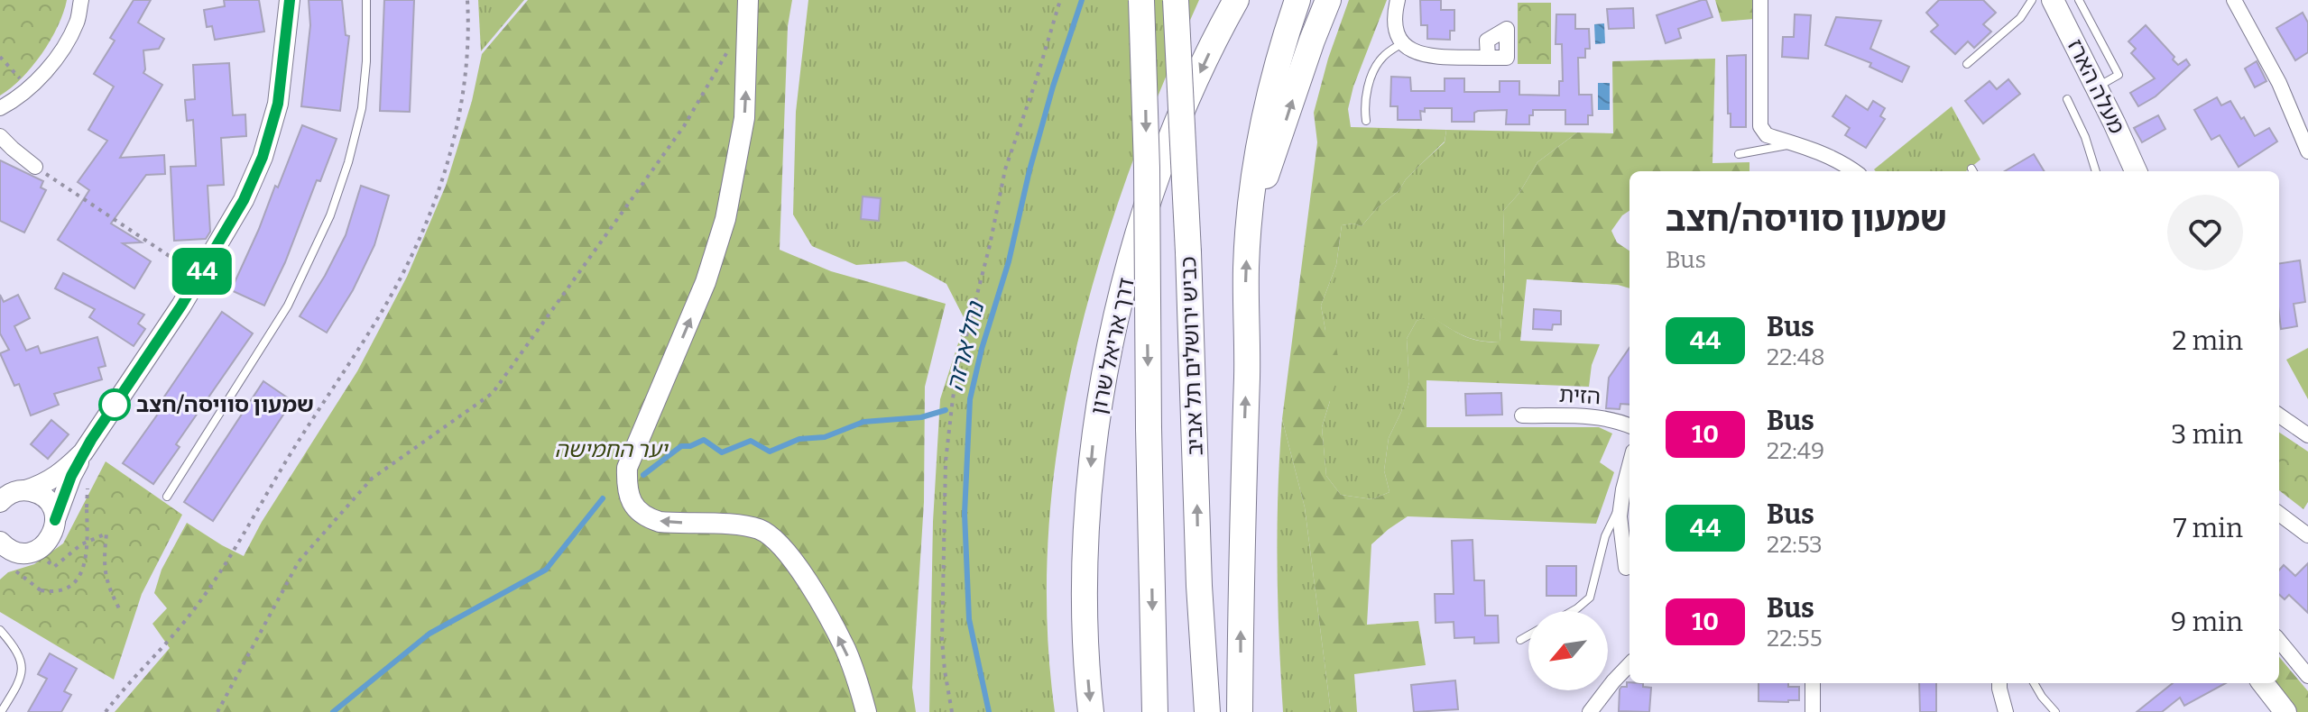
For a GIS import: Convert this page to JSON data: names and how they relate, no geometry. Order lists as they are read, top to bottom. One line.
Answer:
{"streets":{"highway":["דרך אריאל שרון","כביש ירושלים תל אביב"],"main road":["מעלה הארז"],"street":["הזית"]},"water":["נחל ארזה"],"parks":["יער החמישה"],"places":["שמעון סוויסה/חצב"],"lines":["bus line 44"],"north":"bottom left","page":{"on_map":"44","heading":["שמעון סוויסה/חצב","Bus"],"list":[{"mark":"44","name":"Bus","note":"22:48","value":"2 min"},{"mark":"10","name":"Bus","note":"22:49","value":"3 min"},{"mark":"44","name":"Bus","note":"22:53","value":"7 min"},{"mark":"10","name":"Bus","note":"22:55","value":"9 min"}]}}
